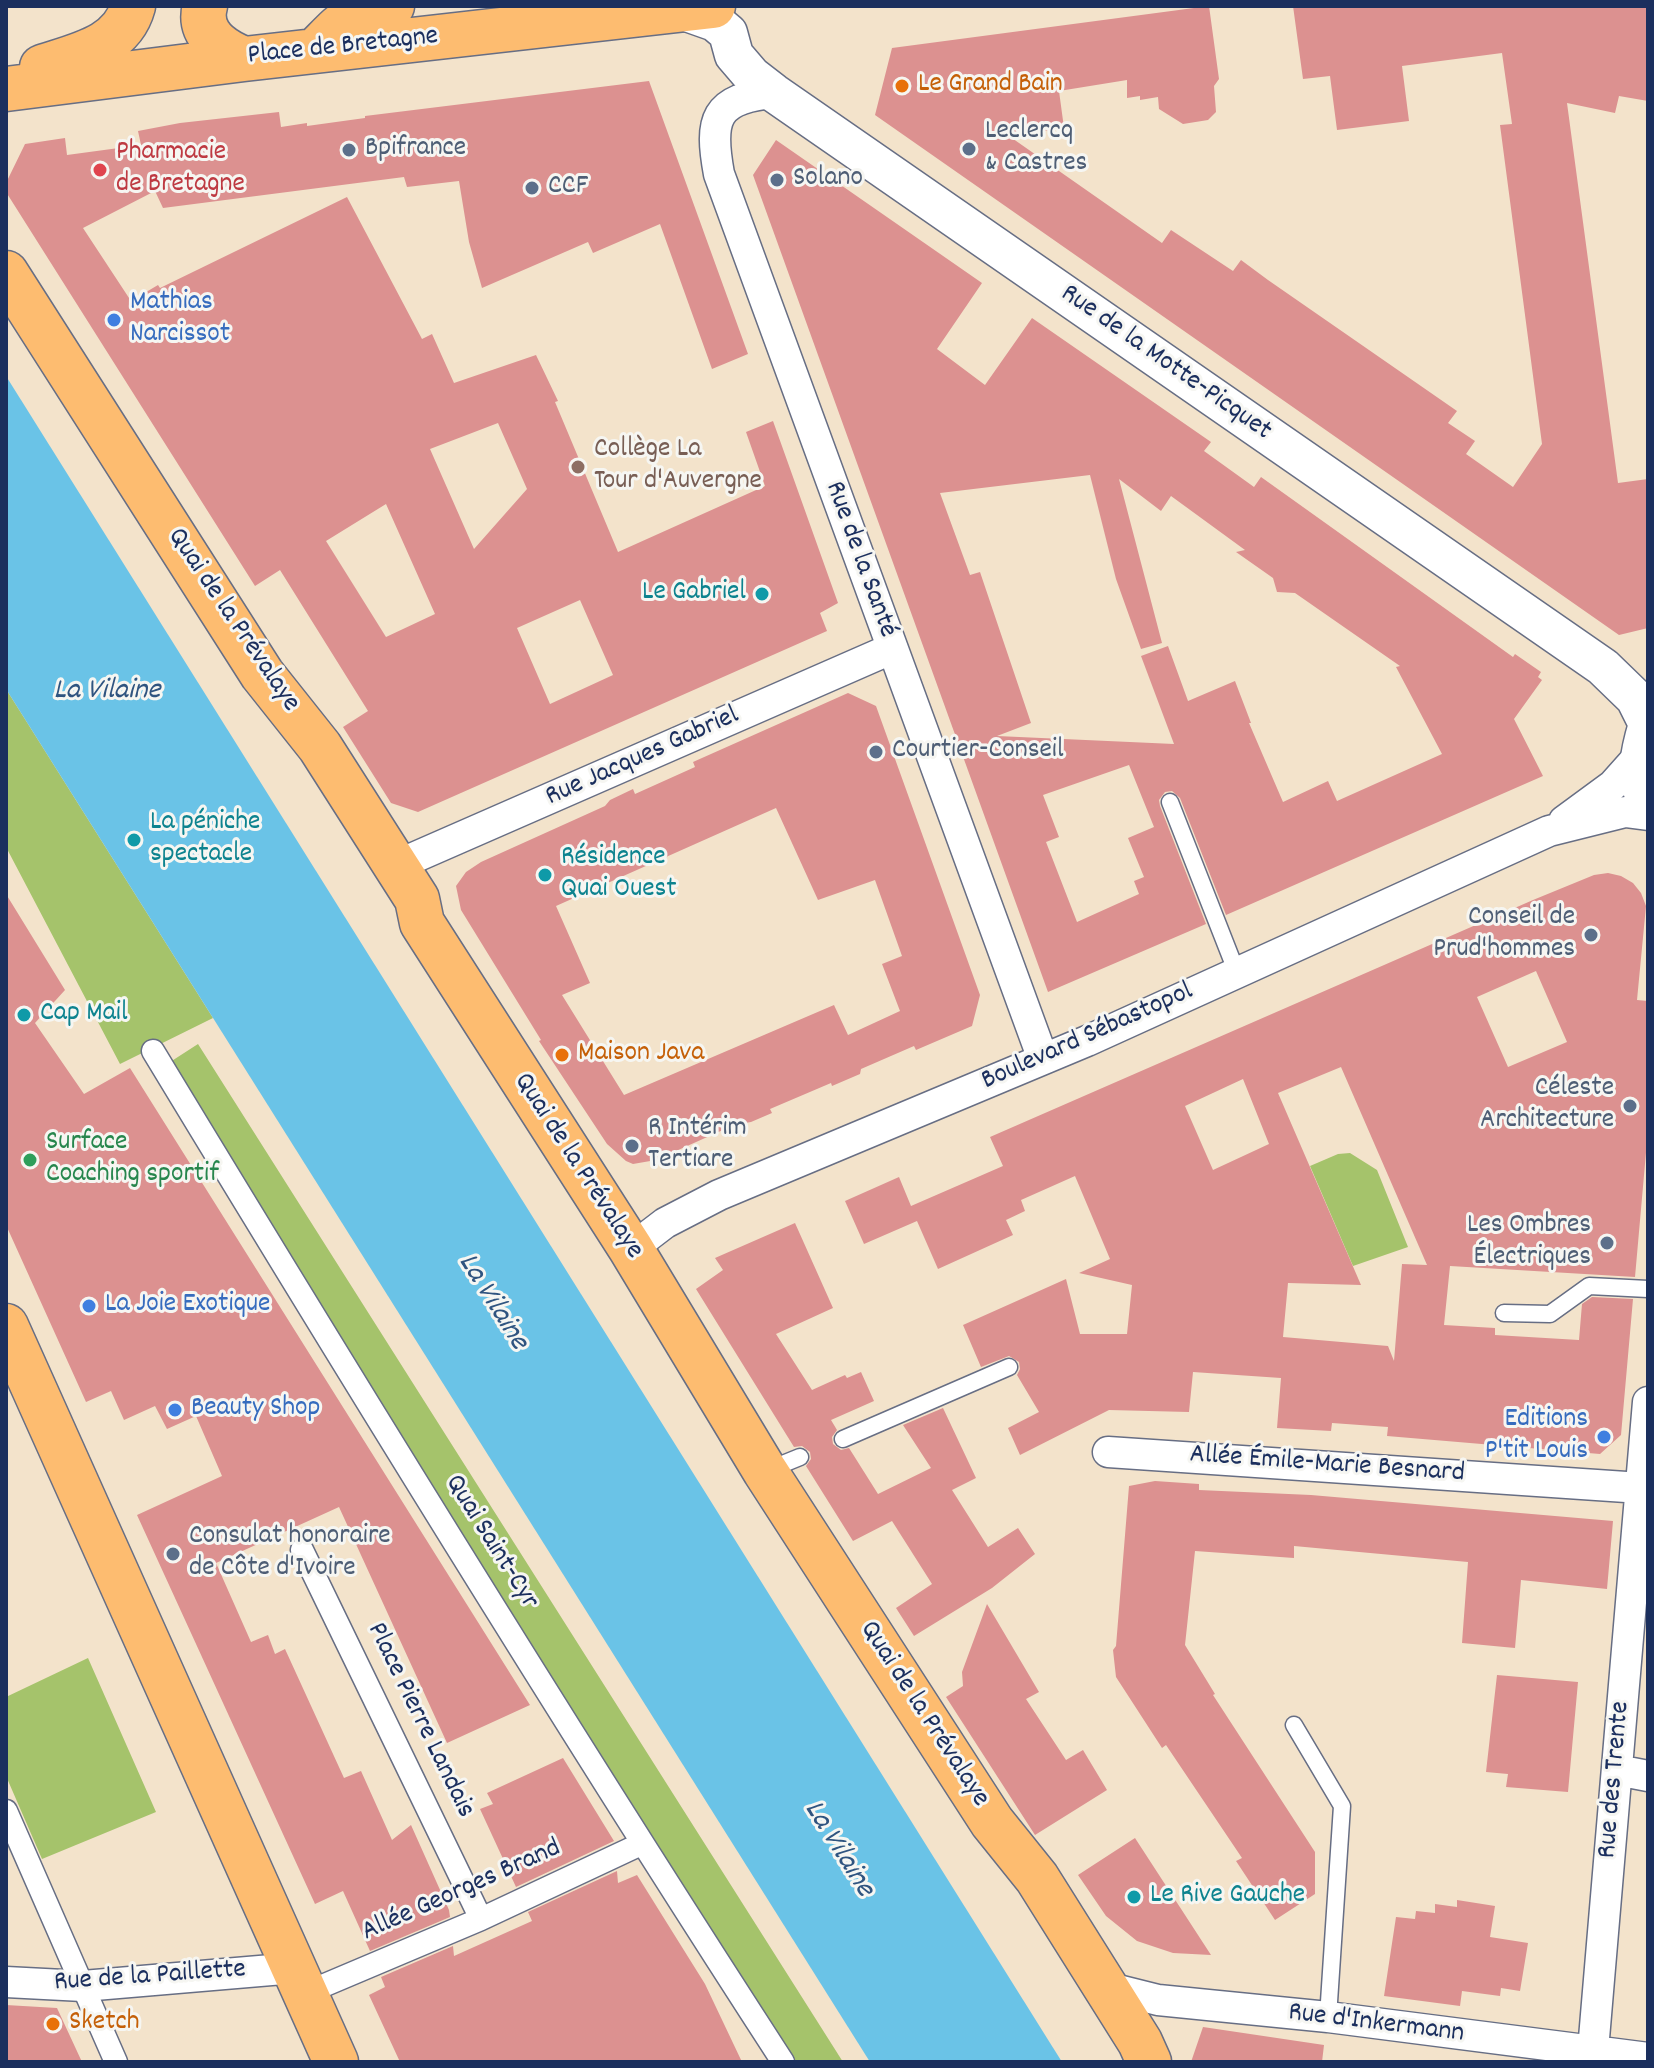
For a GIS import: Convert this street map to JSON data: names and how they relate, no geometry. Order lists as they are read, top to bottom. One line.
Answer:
{"streets":{"main road":["Place de Bretagne","Quai de la Prévalaye"],"street":["Rue de la Motte-Picquet","Rue de la Santé","Rue Jacques Gabriel","Boulevard Sébastopol","Allée Émile-Marie Besnard","Quai Saint-Cyr","Place Pierre Landais","Rue des Trente","Allée Georges Brand","Rue de la Paillette","Rue d'Inkermann"]},"crossings":[["Place de Bretagne","Rue de la Motte-Picquet"],["Rue de la Motte-Picquet","Rue de la Santé"],["Rue de la Motte-Picquet","Boulevard Sébastopol"],["Rue de la Santé","Rue Jacques Gabriel"],["Rue de la Santé","Boulevard Sébastopol"],["Quai de la Prévalaye","Rue Jacques Gabriel"],["Quai de la Prévalaye","Boulevard Sébastopol"],["Quai de la Prévalaye","Rue d'Inkermann"],["Allée Émile-Marie Besnard","Rue des Trente"],["Quai Saint-Cyr","Allée Georges Brand"],["Place Pierre Landais","Allée Georges Brand"],["Rue des Trente","Rue d'Inkermann"],["Allée Georges Brand","Rue de la Paillette"]],"water":["La Vilaine"],"places":["Le Grand Bain","Leclercq & Castres","Bpifrance","Pharmacie de Bretagne","Solano","CCF","Mathias Narcissot","Collège La Tour d'Auvergne","Le Gabriel","Courtier-Conseil","La péniche spectacle","Résidence Quai Ouest","Conseil de Prud'hommes","Cap Mail","Maison Java","Céleste Architecture","R Intérim Tertiare","Surface Coaching sportif","Les Ombres Électriques","La Joie Exotique","Beauty Shop","Editions P'tit Louis","Consulat honoraire de Côte d'Ivoire","Le Rive Gauche","Sketch"]}
